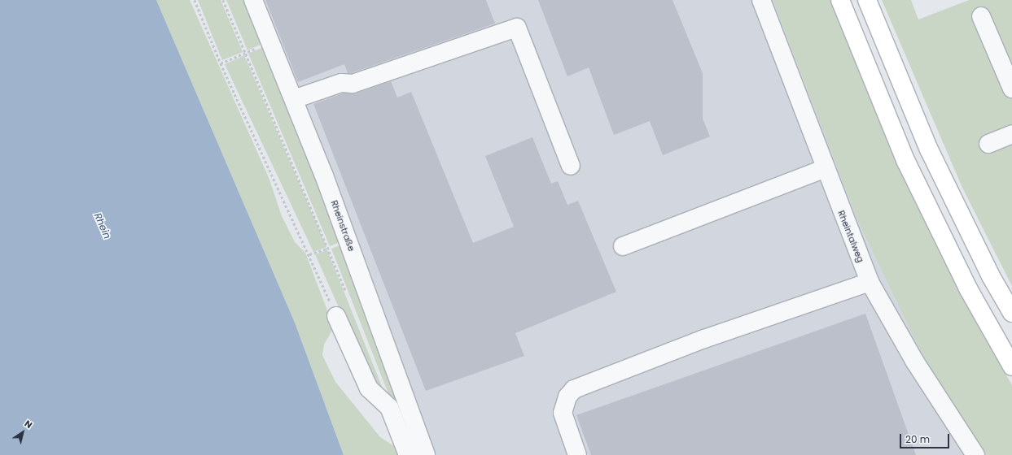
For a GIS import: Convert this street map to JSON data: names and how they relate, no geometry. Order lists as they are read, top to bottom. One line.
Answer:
{"streets":{"street":["Rheinstraße","Rheintalweg"]},"water":["Rhein"],"scale_bar":"20 m","north":"top right"}
